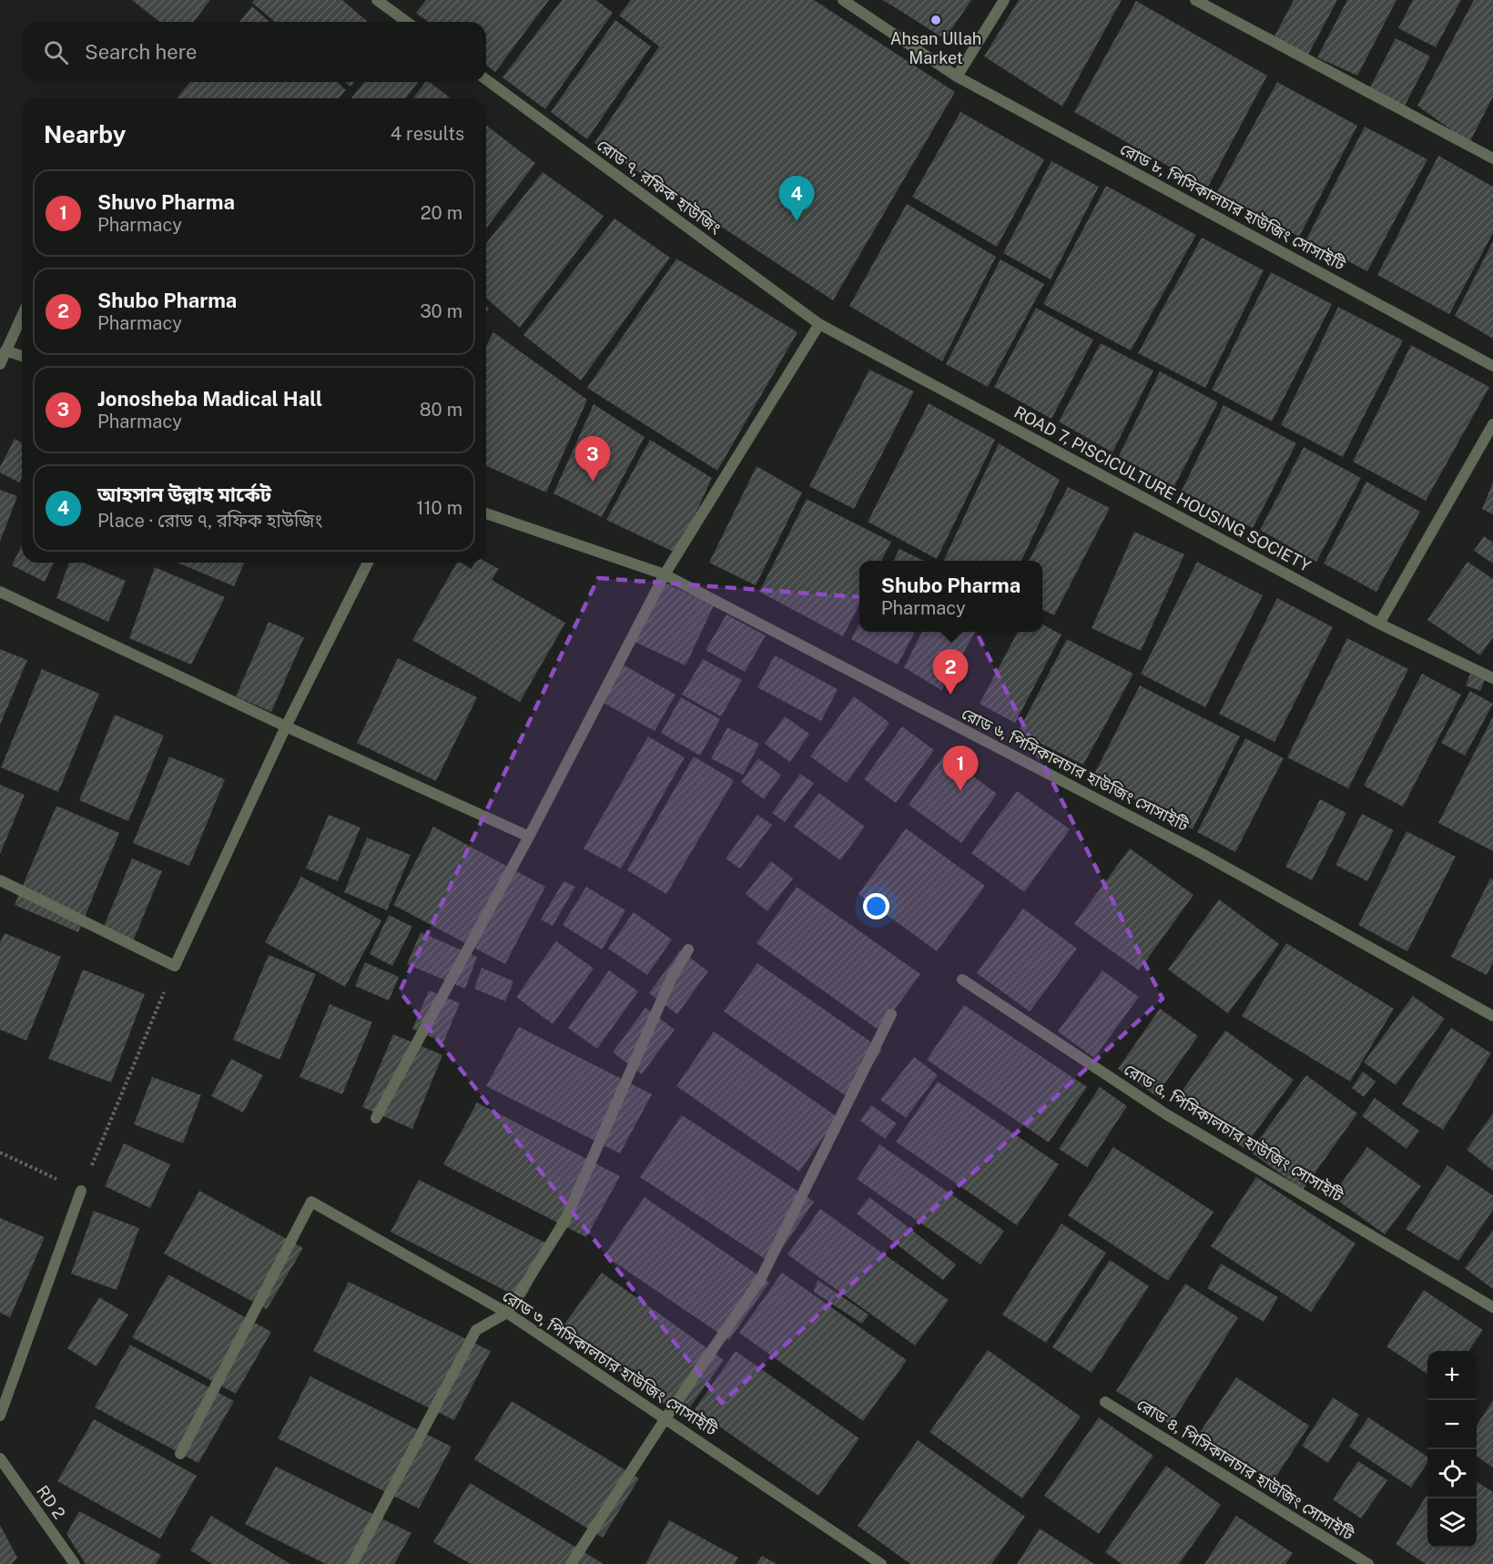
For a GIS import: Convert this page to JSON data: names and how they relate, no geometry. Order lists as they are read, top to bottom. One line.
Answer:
{"streets":{"street":["রোড ৭, রফিক হাউজিং","রোড ৮, পিসিকালচার হাউজিং সোসাইটি","ROAD 7, PISCICULTURE HOUSING SOCIETY","রোড ৬, পিসিকালচার হাউজিং সোসাইটি","রোড ৫, পিসিকালচার হাউজিং সোসাইটি","রোড ৩, পিসিকালচার হাউজিং সোসাইটি","রোড ৪, পিসিকালচার হাউজিং সোসাইটি","RD 2"]},"crossings":[["রোড ৭, রফিক হাউজিং","ROAD 7, PISCICULTURE HOUSING SOCIETY"]],"places":["Ahsan Ullah Market"],"page":{"search":"Search here","heading":["Nearby","4 results"],"list":[{"mark":"1","name":"Shuvo Pharma","note":"Pharmacy","value":"20 m"},{"mark":"2","name":"Shubo Pharma","note":"Pharmacy","value":"30 m"},{"mark":"3","name":"Jonosheba Madical Hall","note":"Pharmacy","value":"80 m"},{"mark":"4","name":"আহসান উল্লাহ মার্কেট","note":"Place · রোড ৭, রফিক হাউজিং","value":"110 m"}],"pins":["4","3","2","1"],"popup":["Shubo Pharma","Pharmacy"],"map_buttons":["+","−"]}}
